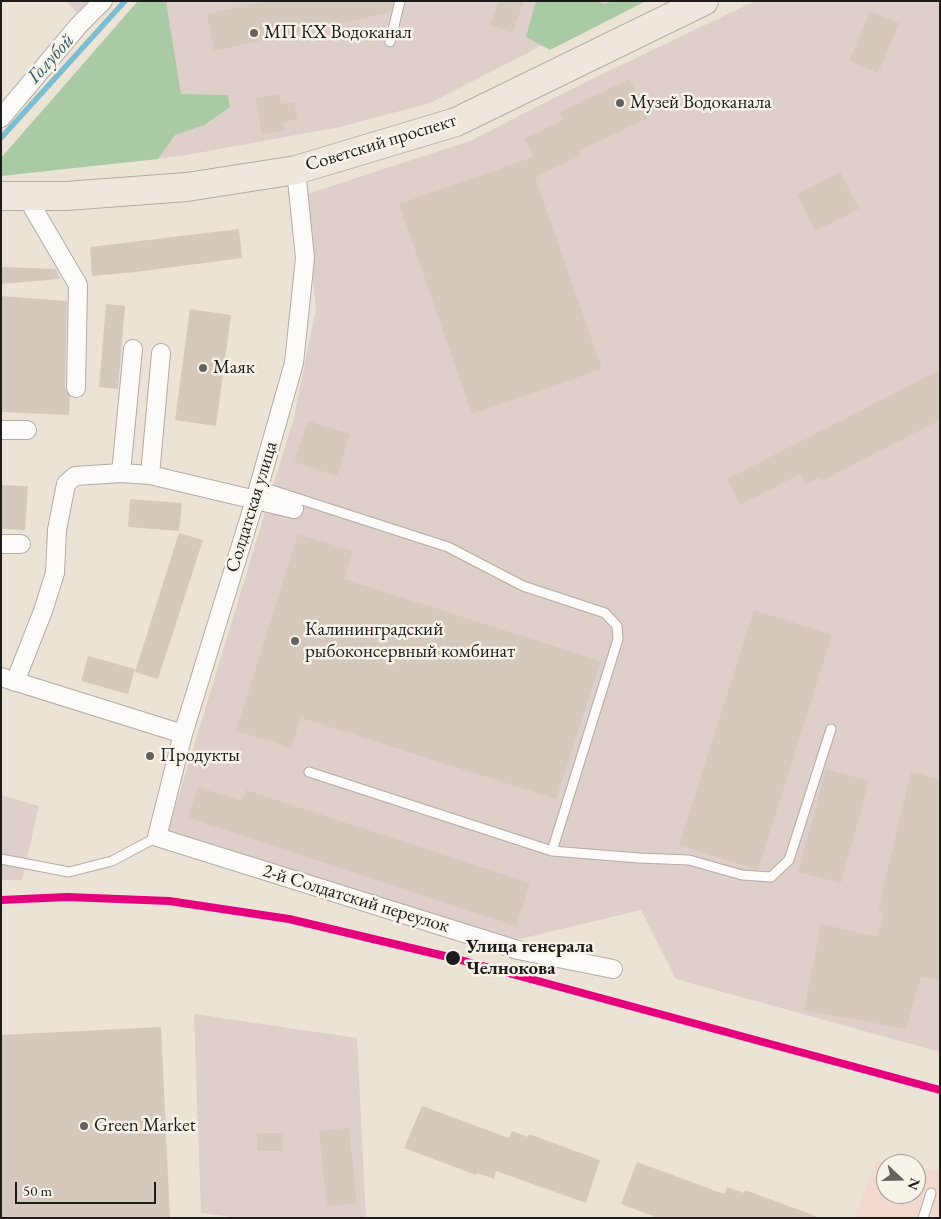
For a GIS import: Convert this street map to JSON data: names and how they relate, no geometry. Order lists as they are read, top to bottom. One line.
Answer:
{"streets":{"main road":["Советский проспект"],"street":["Солдатская улица","2-й Солдатский переулок"]},"crossings":[["Советский проспект","Солдатская улица"],["Солдатская улица","2-й Солдатский переулок"]],"water":["Голубой"],"places":["МП КХ Водоканал","Музей Водоканала","Маяк","Калининградский рыбоконсервный комбинат","Продукты","Улица генерала Челнокова","Green Market"],"scale_bar":"50 m","north":"right"}
